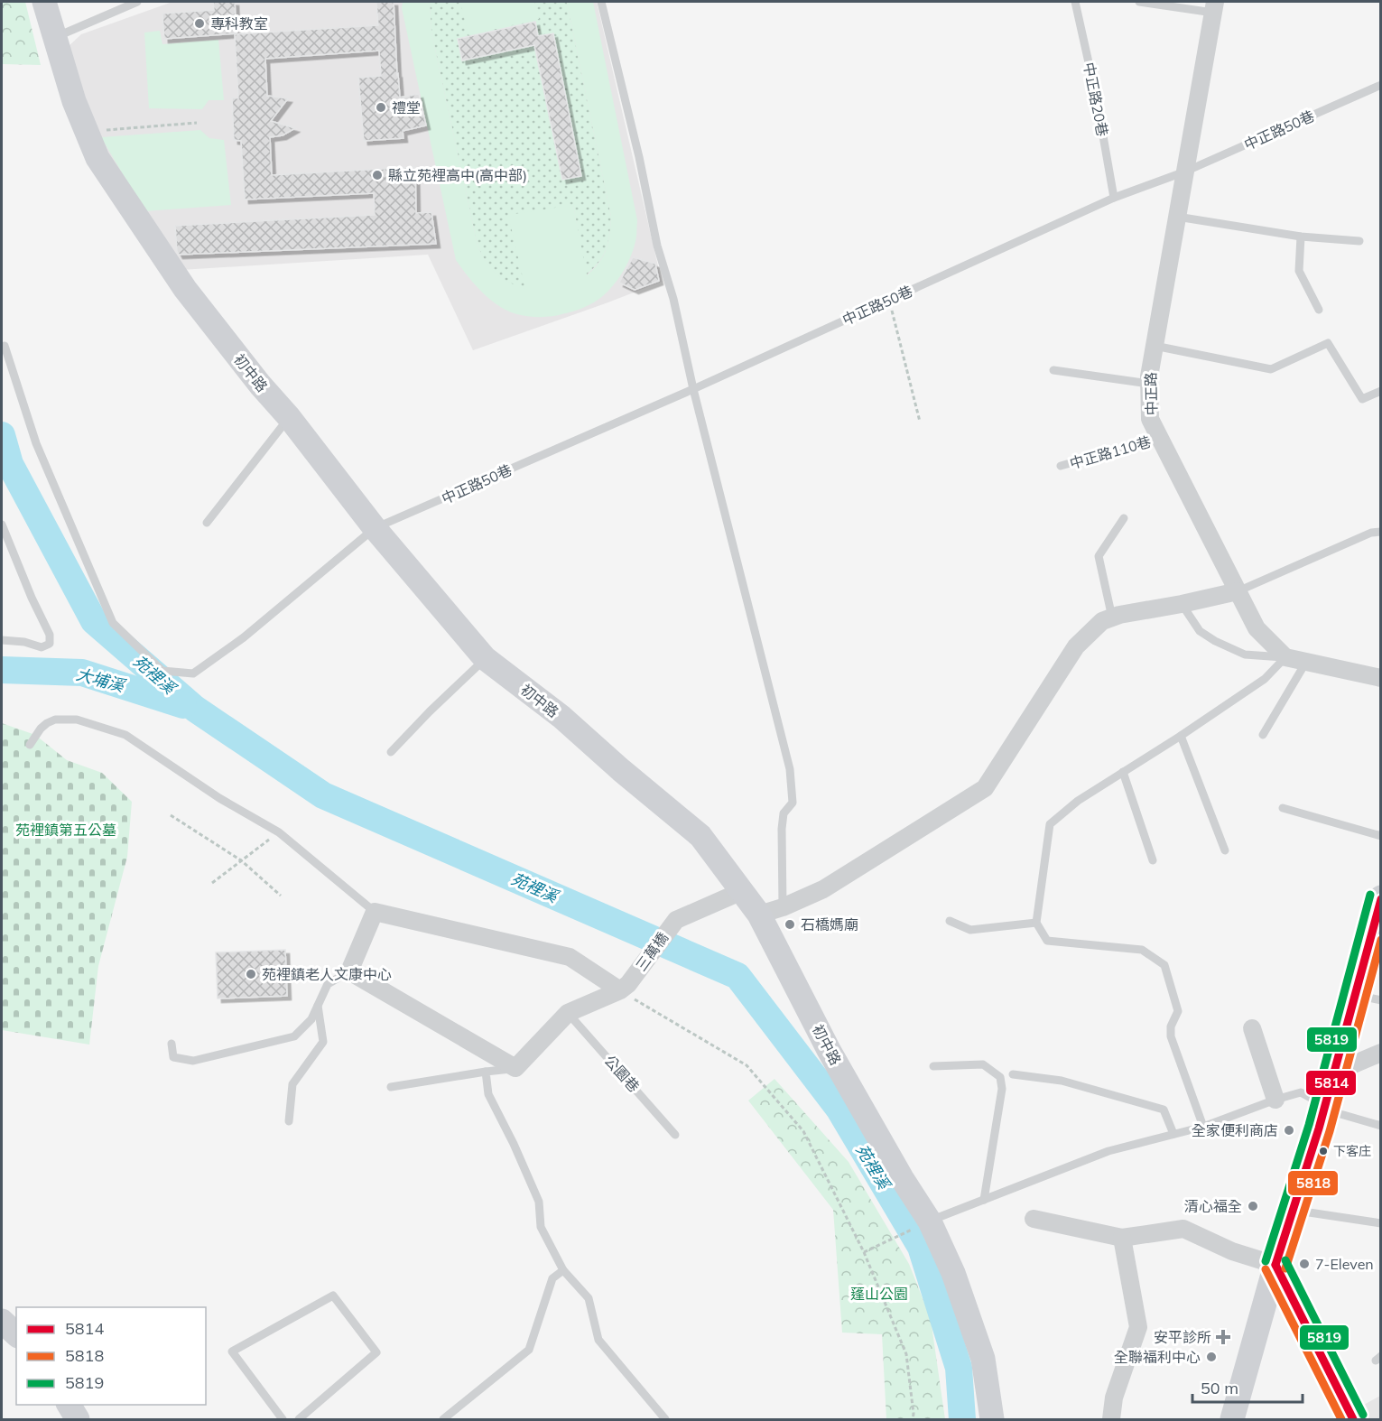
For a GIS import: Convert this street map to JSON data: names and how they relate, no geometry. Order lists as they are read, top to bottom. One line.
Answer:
{"streets":{"street":["初中路","中正路","三萬橋"],"lane":["中正路20巷","中正路50巷","中正路110巷","公園巷"]},"crossings":[["中正路20巷","中正路50巷"],["中正路50巷","初中路"],["中正路50巷","中正路"],["初中路","三萬橋"],["中正路","中正路110巷"]],"water":["苑裡溪","大埔溪"],"parks":["苑裡鎮第五公墓","蓬山公園"],"places":{"other":["專科教室","禮堂","縣立苑裡高中(高中部)","石橋媽廟","苑裡鎮老人文康中心","全家便利商店","下客庄","清心福全","7-Eleven","全聯福利中心"],"health":["安平診所"]},"lines":["transit line 5819","transit line 5814","transit line 5818"],"legend":["5814","5818","5819"],"scale_bar":"50 m"}
